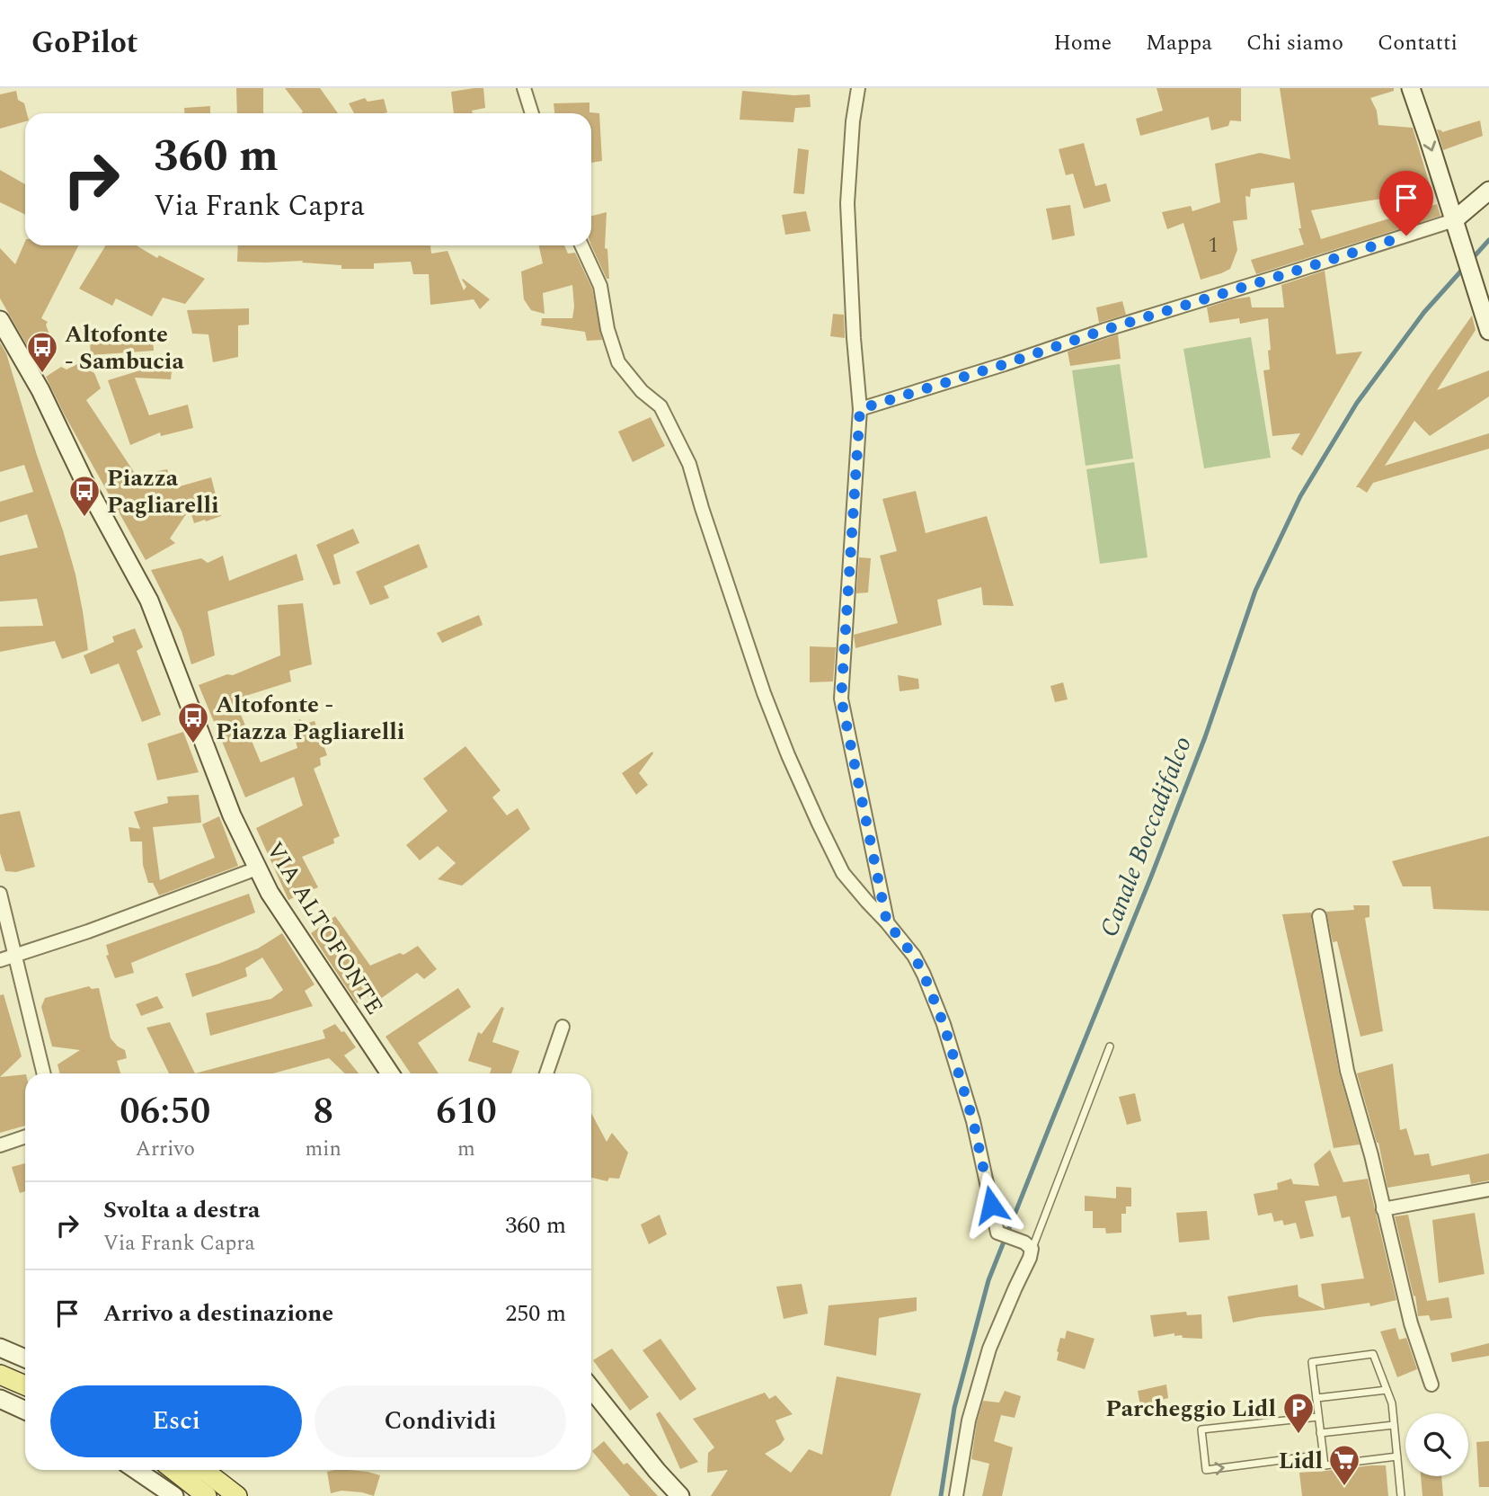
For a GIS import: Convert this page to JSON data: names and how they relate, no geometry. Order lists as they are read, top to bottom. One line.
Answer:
{"streets":{"street":["VIA ALTOFONTE"]},"water":["Canale Boccadifalco"],"places":{"bus stop":["Altofonte - Sambucia","Piazza Pagliarelli","Altofonte - Piazza Pagliarelli"],"parking":["Parcheggio Lidl"],"supermarket":["Lidl"]},"house_numbers":["1"],"page":{"header":"GoPilot","nav":["Home","Mappa","Chi siamo","Contatti"],"turn":["360 m","Via Frank Capra"],"eta":["06:50","Arrivo","8","min","610","m"],"list":[{"name":"Svolta a destra","note":"Via Frank Capra","value":"360 m"},{"name":"Arrivo a destinazione","value":"250 m"}],"buttons":["Esci","Condividi"]}}
